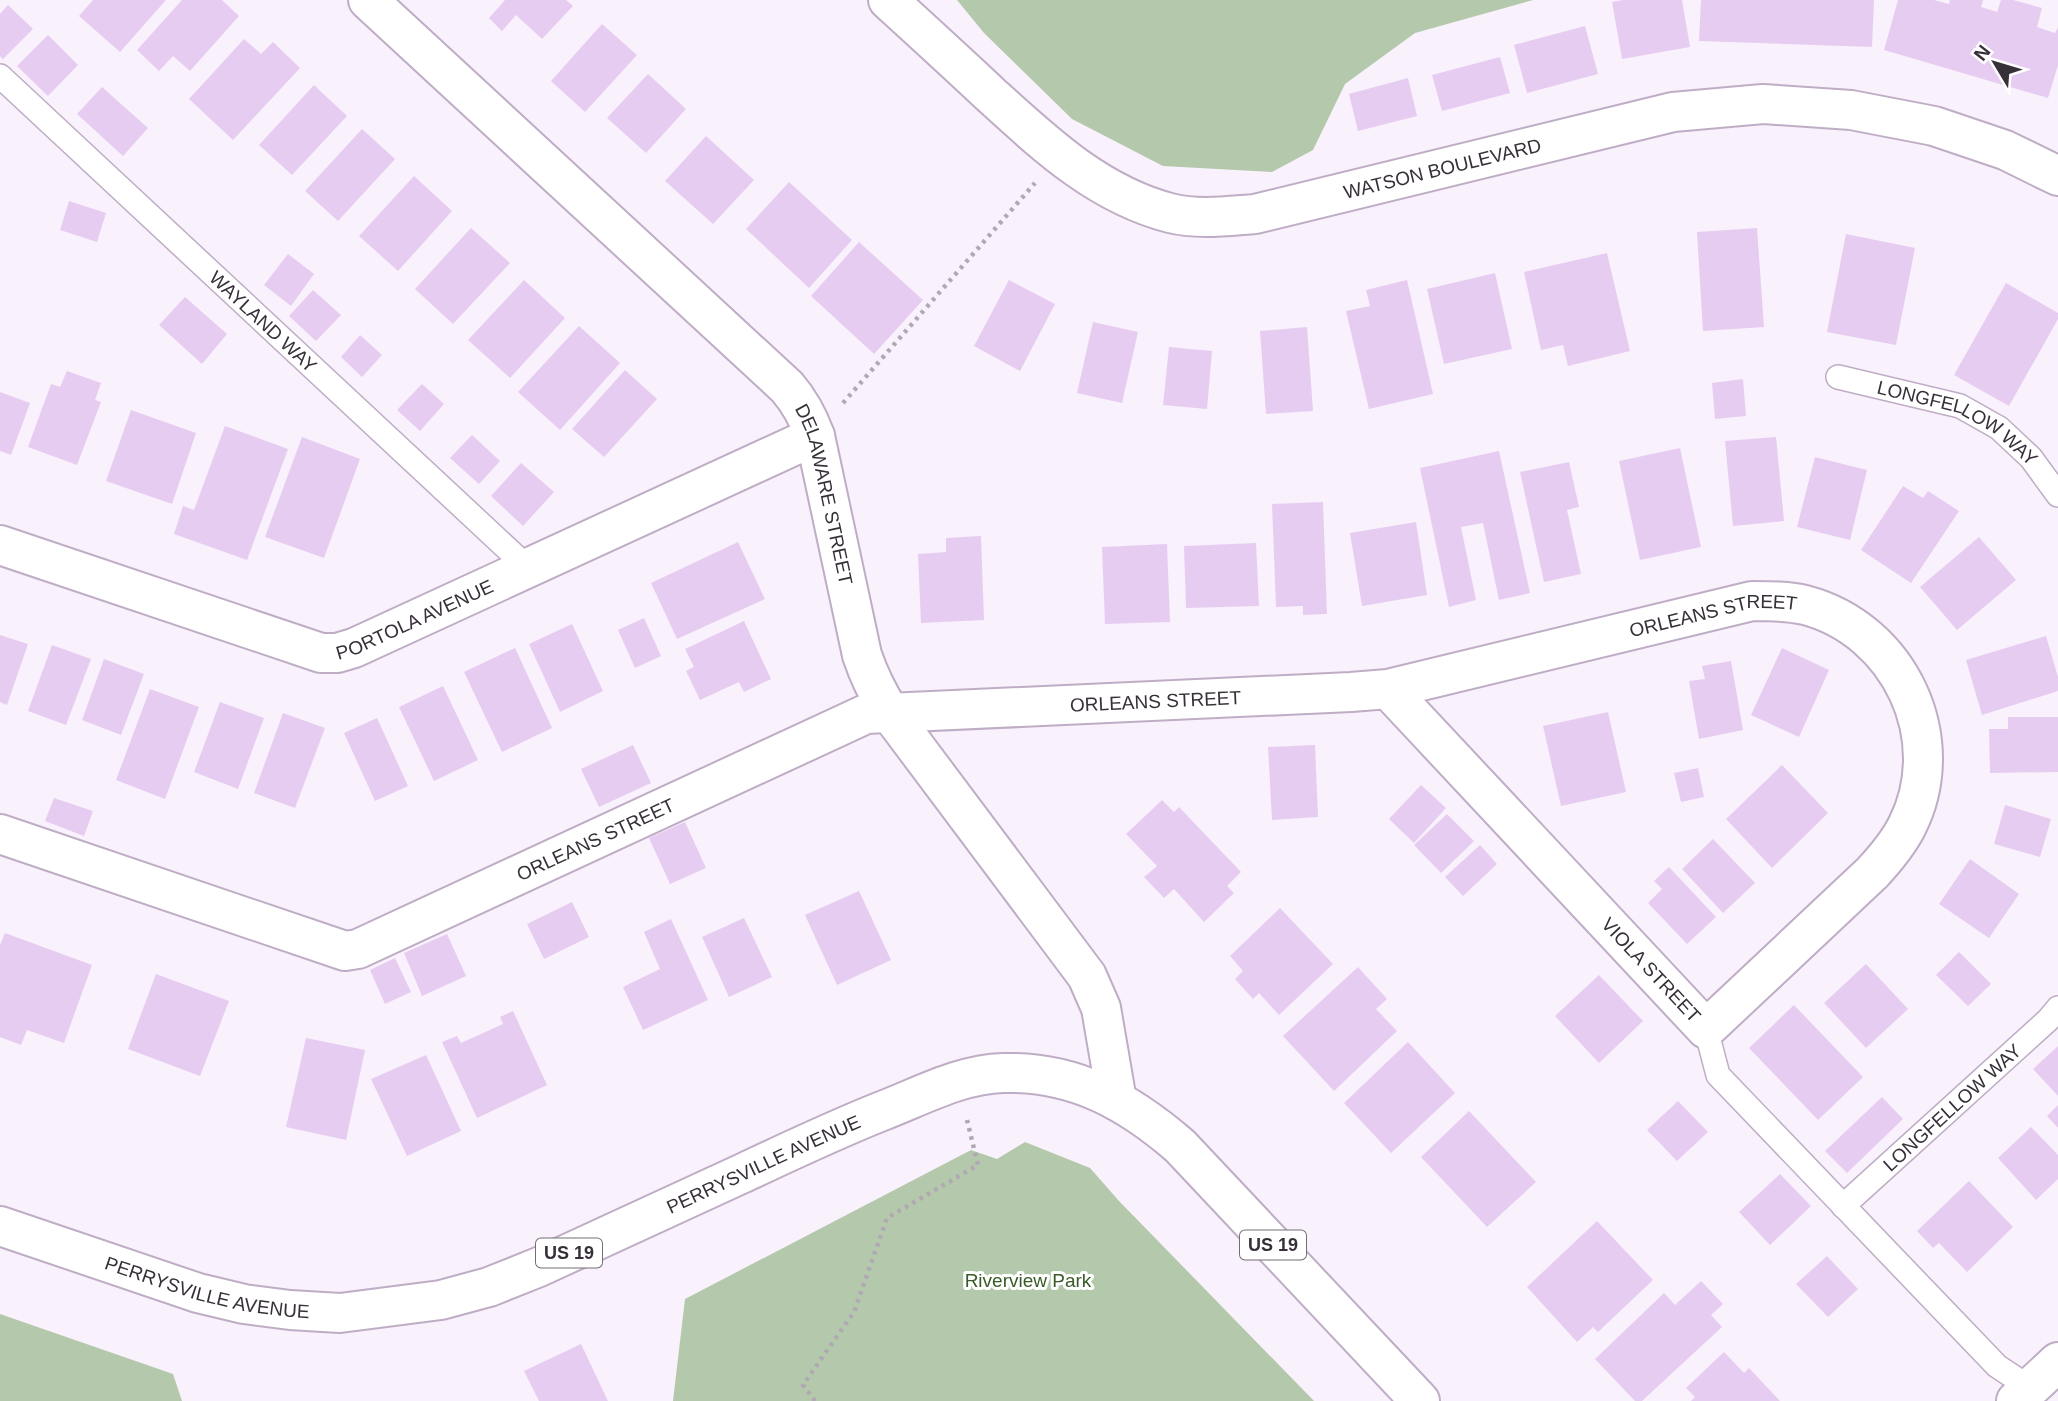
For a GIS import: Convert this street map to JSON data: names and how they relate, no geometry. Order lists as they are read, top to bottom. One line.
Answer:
{"streets":{"street":["WATSON BOULEVARD","DELAWARE STREET","PORTOLA AVENUE","ORLEANS STREET","VIOLA STREET","PERRYSVILLE AVENUE","US 19"],"lane":["WAYLAND WAY","LONGFELLOW WAY"]},"crossings":[["WAYLAND WAY","PORTOLA AVENUE"],["LONGFELLOW WAY","VIOLA STREET"],["DELAWARE STREET","PORTOLA AVENUE"],["DELAWARE STREET","ORLEANS STREET"],["DELAWARE STREET","PERRYSVILLE AVENUE"],["ORLEANS STREET","VIOLA STREET"]],"parks":["Riverview Park"],"north":"top left"}
